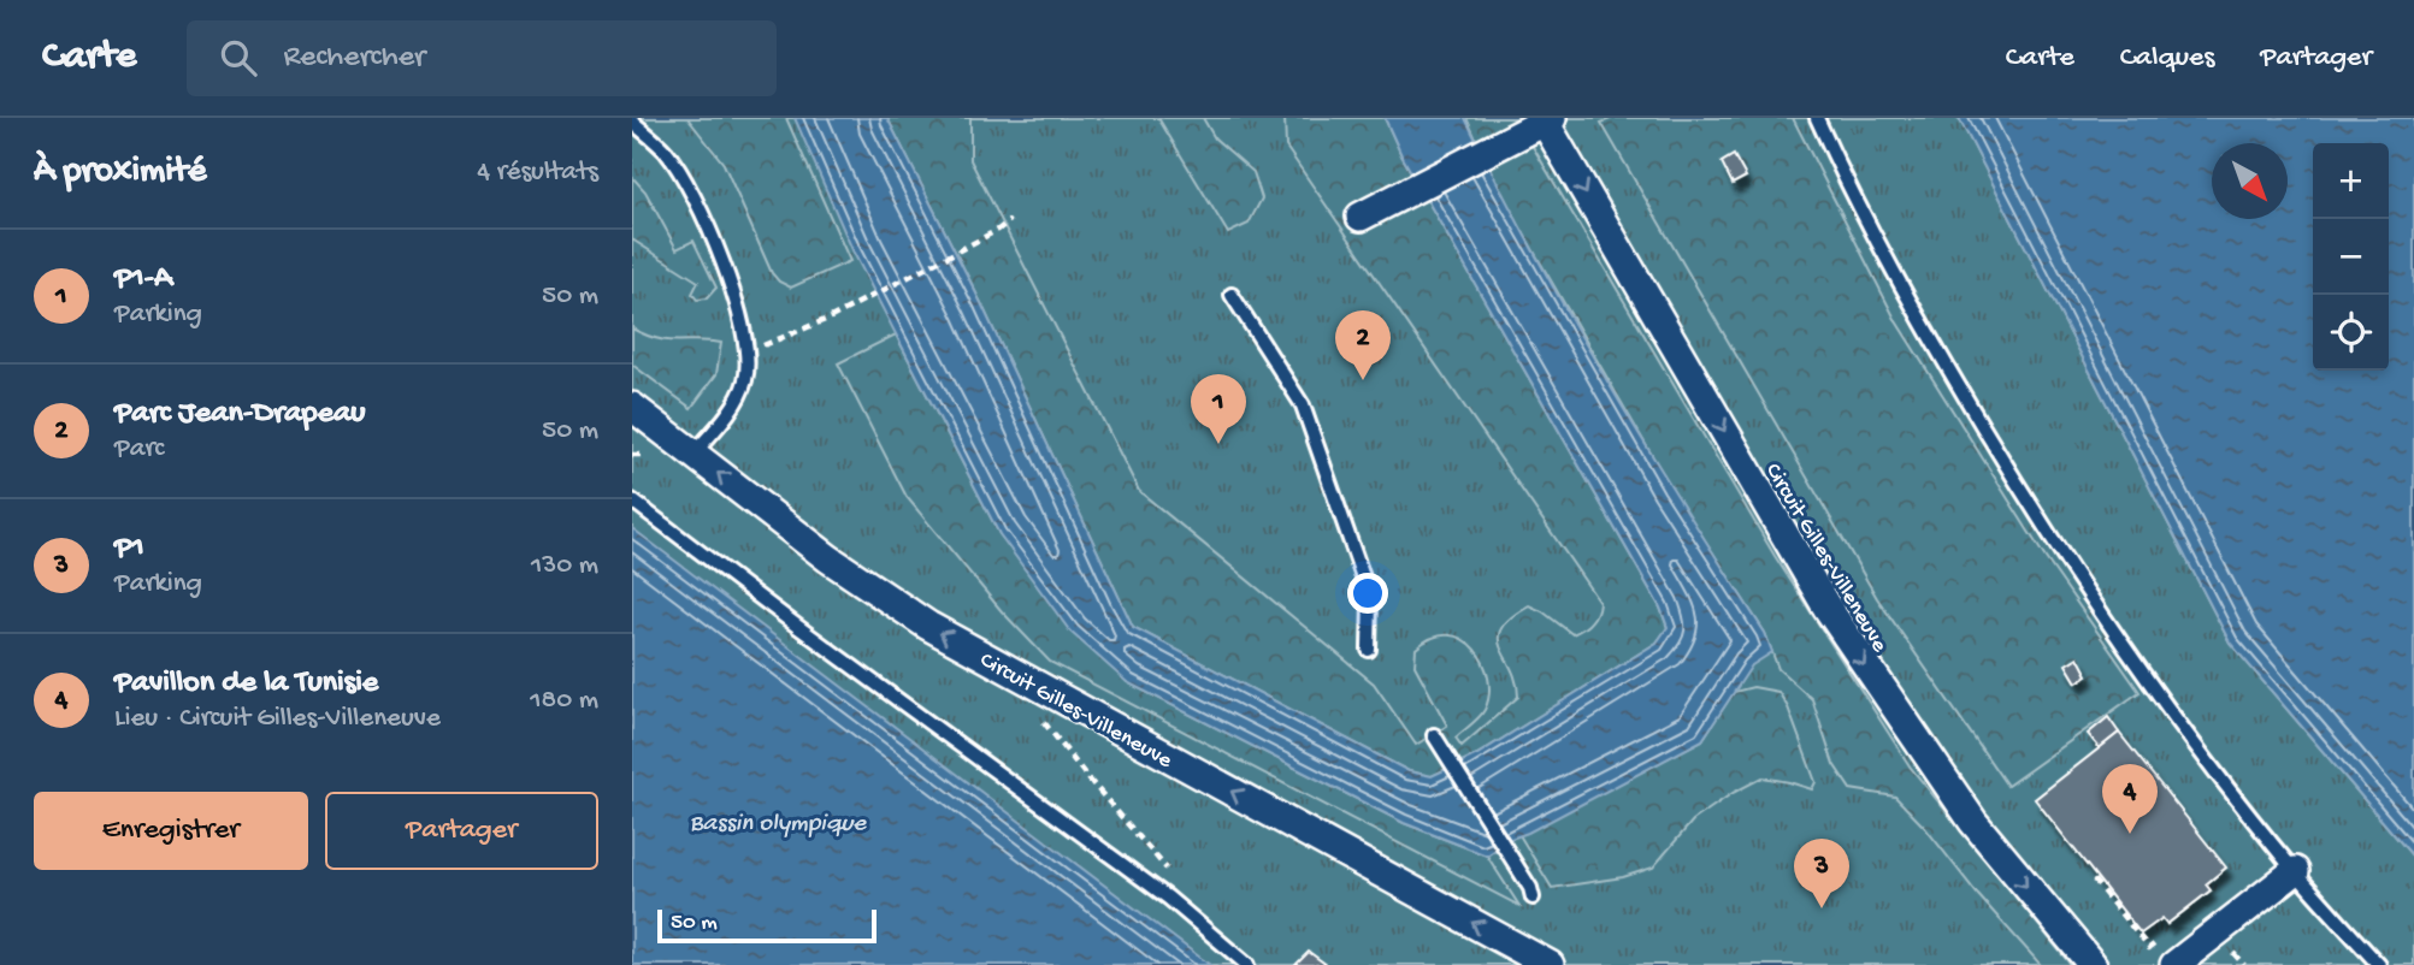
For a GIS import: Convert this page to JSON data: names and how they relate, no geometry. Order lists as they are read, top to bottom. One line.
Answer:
{"streets":{"street":["Circuit Gilles-Villeneuve"]},"water":["Bassin olympique"],"scale_bar":"50 m","north":"bottom right","page":{"header":"Carte","search":"Rechercher","nav":["Carte","Calques","Partager"],"heading":["À proximité","4 résultats"],"map_buttons":["+","−"],"list":[{"mark":"1","name":"P1-A","note":"Parking","value":"50 m"},{"mark":"2","name":"Parc Jean-Drapeau","note":"Parc","value":"50 m"},{"mark":"3","name":"P1","note":"Parking","value":"130 m"},{"mark":"4","name":"Pavillon de la Tunisie","note":"Lieu · Circuit Gilles-Villeneuve","value":"180 m"}],"pins":["2","1","4","3"],"buttons":["Enregistrer","Partager"],"scale":"50 m"}}
